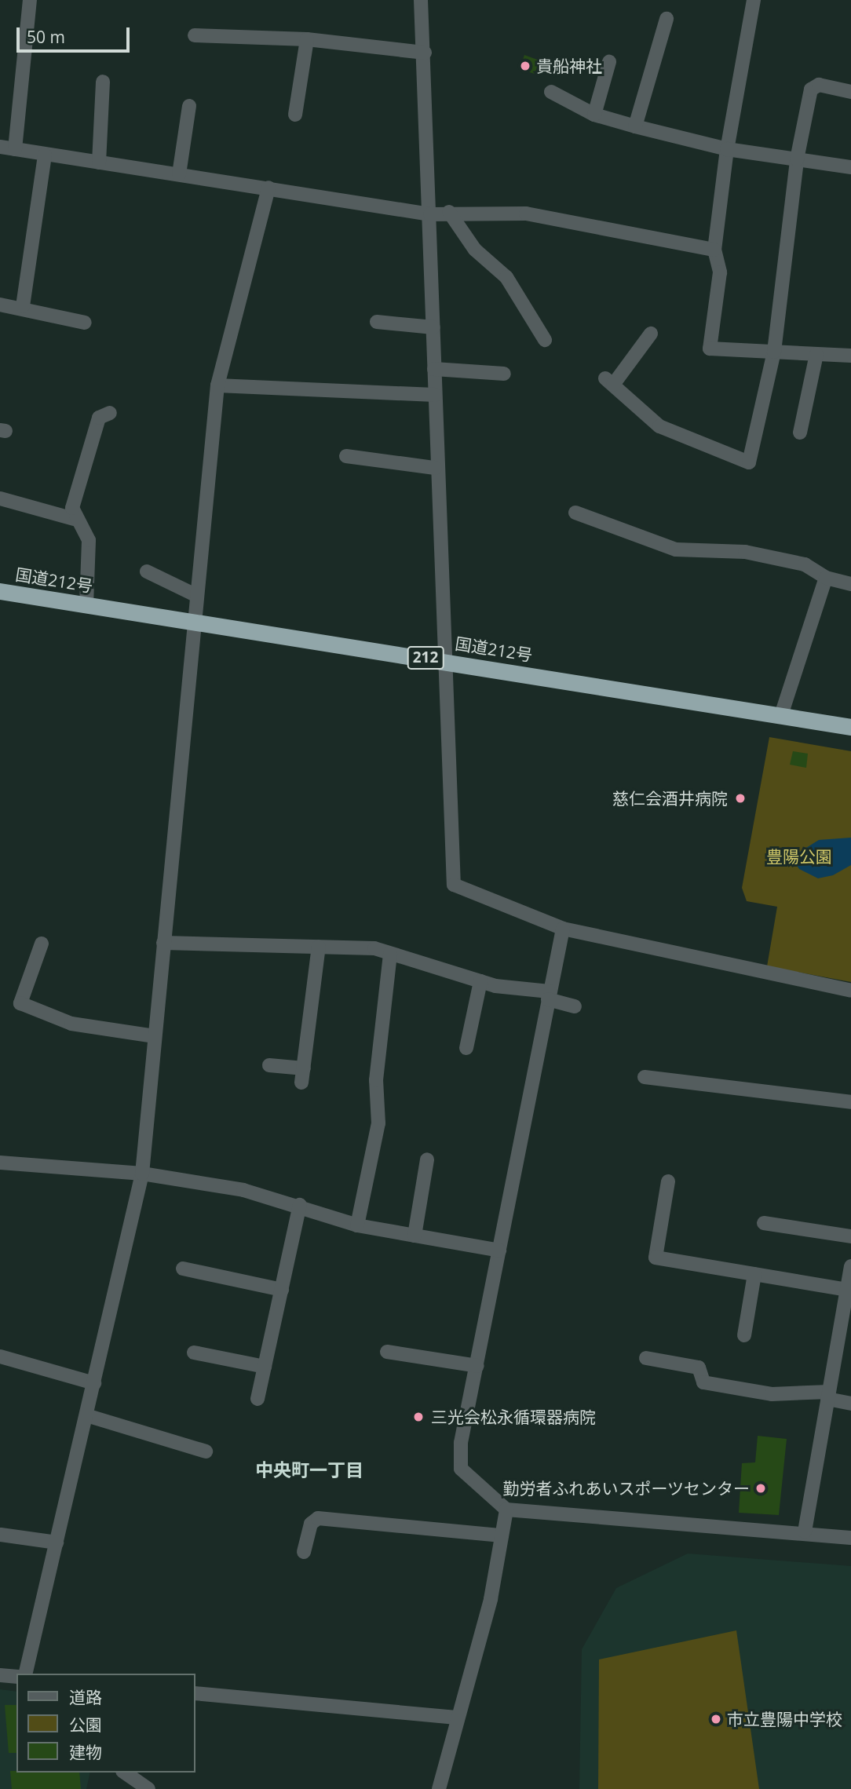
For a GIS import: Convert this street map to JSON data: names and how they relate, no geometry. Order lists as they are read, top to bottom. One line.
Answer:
{"streets":{"highway":["国道212号","212"]},"districts":["中央町一丁目"],"parks":["豊陽公園"],"places":["貴船神社","慈仁会酒井病院","三光会松永循環器病院","勤労者ふれあいスポーツセンター","市立豊陽中学校"],"legend":["道路","公園","建物"],"scale_bar":"50 m"}
